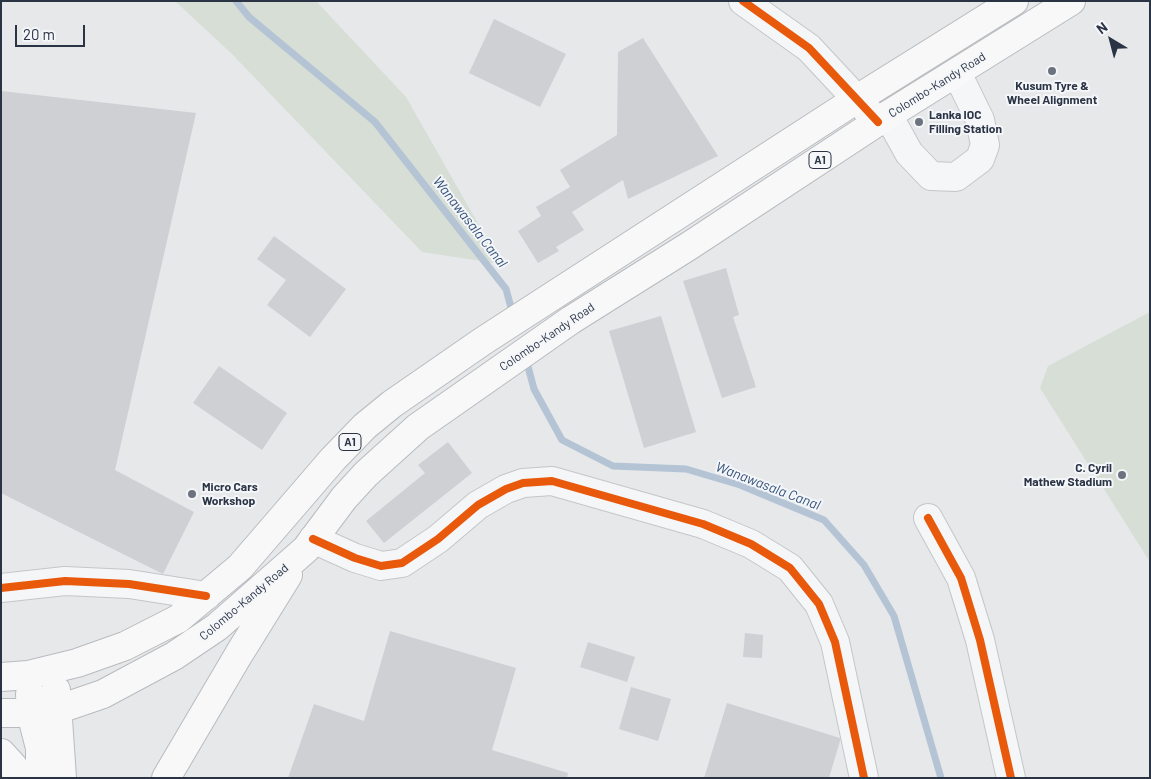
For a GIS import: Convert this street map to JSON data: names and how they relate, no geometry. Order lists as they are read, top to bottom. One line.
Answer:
{"streets":{"highway":["Colombo-Kandy Road","A1"]},"crossings":[["Colombo-Kandy Road","A1"]],"water":["Wanawasala Canal"],"places":["Kusum Tyre & Wheel Alignment","Lanka IOC Filling Station","C. Cyril Mathew Stadium","Micro Cars Workshop"],"scale_bar":"20 m","north":"top left"}
